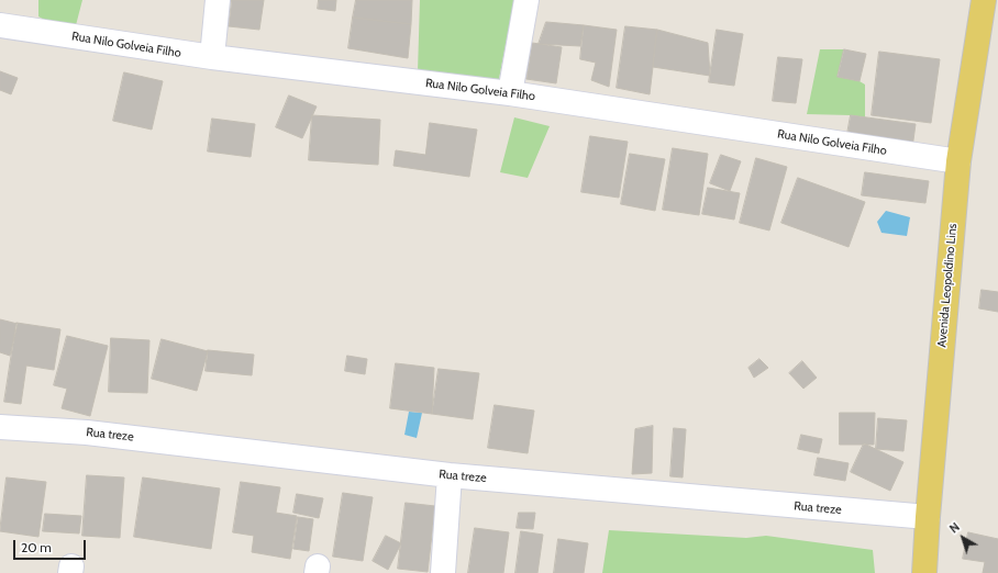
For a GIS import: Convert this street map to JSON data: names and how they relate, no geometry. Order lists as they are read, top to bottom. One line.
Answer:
{"streets":{"main road":["Avenida Leopoldino Lins"],"street":["Rua Nilo Golveia Filho","Rua treze"]},"crossings":[["Rua Nilo Golveia Filho","Avenida Leopoldino Lins"],["Avenida Leopoldino Lins","Rua treze"]],"scale_bar":"20 m","north":"top left"}
